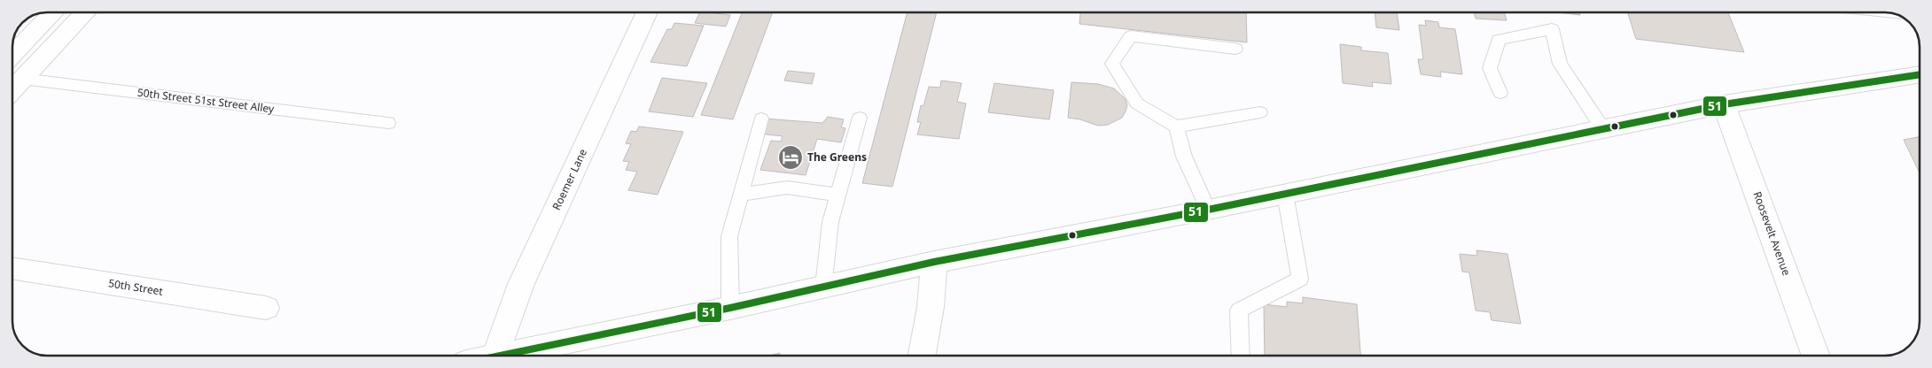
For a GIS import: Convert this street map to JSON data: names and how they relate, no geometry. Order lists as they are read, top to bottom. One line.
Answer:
{"streets":{"main road":["Roemer Lane","Roosevelt Avenue","50th Street"],"lane":["50th Street 51st Street Alley"]},"places":{"hotel":["The Greens"]},"lines":["transit line 51"]}
